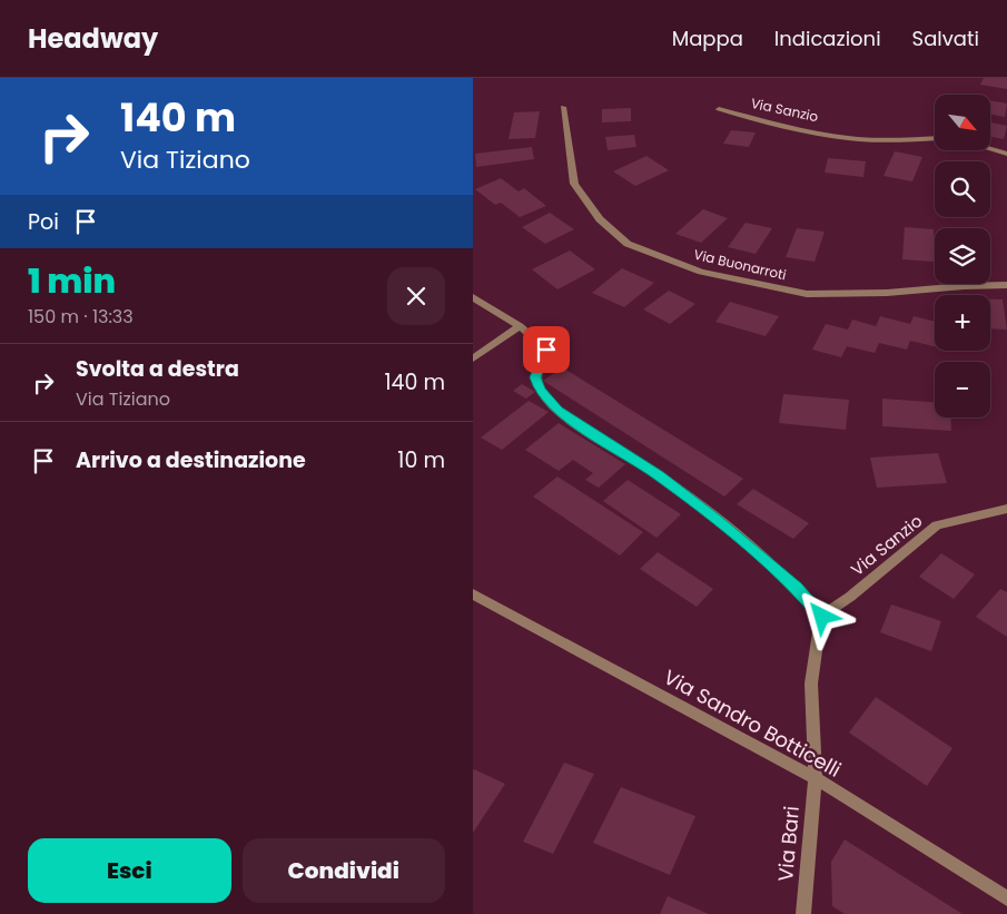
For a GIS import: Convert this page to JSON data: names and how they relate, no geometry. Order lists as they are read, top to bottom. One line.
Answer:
{"streets":{"street":["Via Sanzio","Via Buonarroti","Via Sandro Botticelli","Via Bari"]},"crossings":[["Via Sandro Botticelli","Via Bari"]],"north":"bottom right","page":{"header":"Headway","nav":["Mappa","Indicazioni","Salvati"],"turn":["140 m","Via Tiziano"],"map_buttons":["+","−"],"then":"Poi","heading":["1 min","150 m · 13:33"],"list":[{"name":"Svolta a destra","note":"Via Tiziano","value":"140 m"},{"name":"Arrivo a destinazione","value":"10 m"}],"buttons":["Esci","Condividi"]}}
